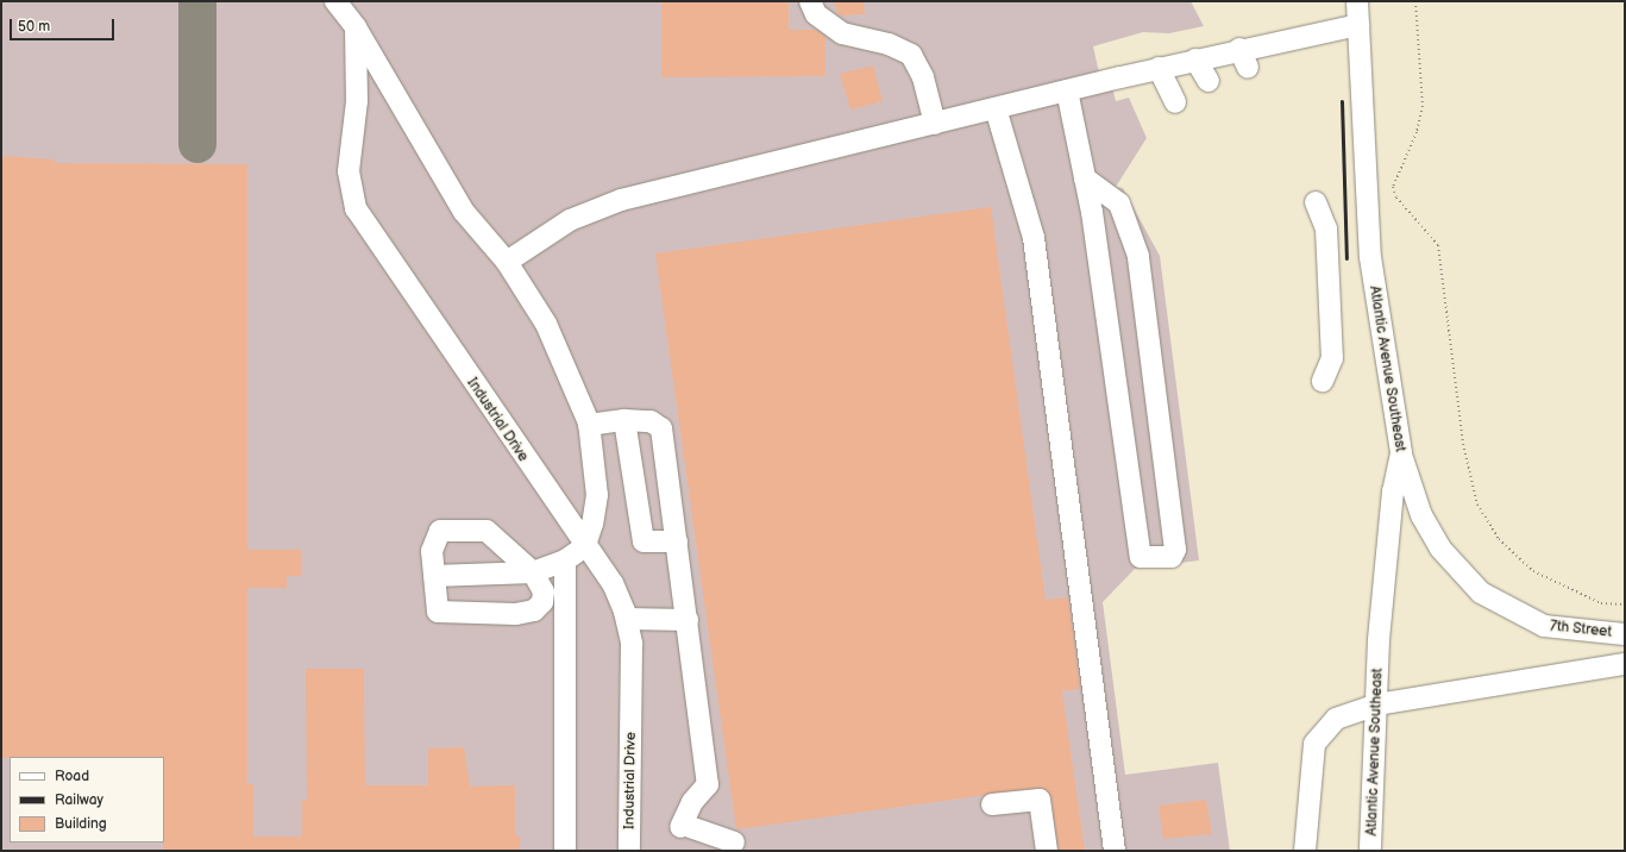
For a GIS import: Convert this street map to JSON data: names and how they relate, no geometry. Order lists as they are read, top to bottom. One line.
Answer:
{"streets":{"street":["Atlantic Avenue Southeast","Industrial Drive","7th Street"]},"crossings":[["Atlantic Avenue Southeast","7th Street"]],"legend":["Road","Railway","Building"],"scale_bar":"50 m"}
